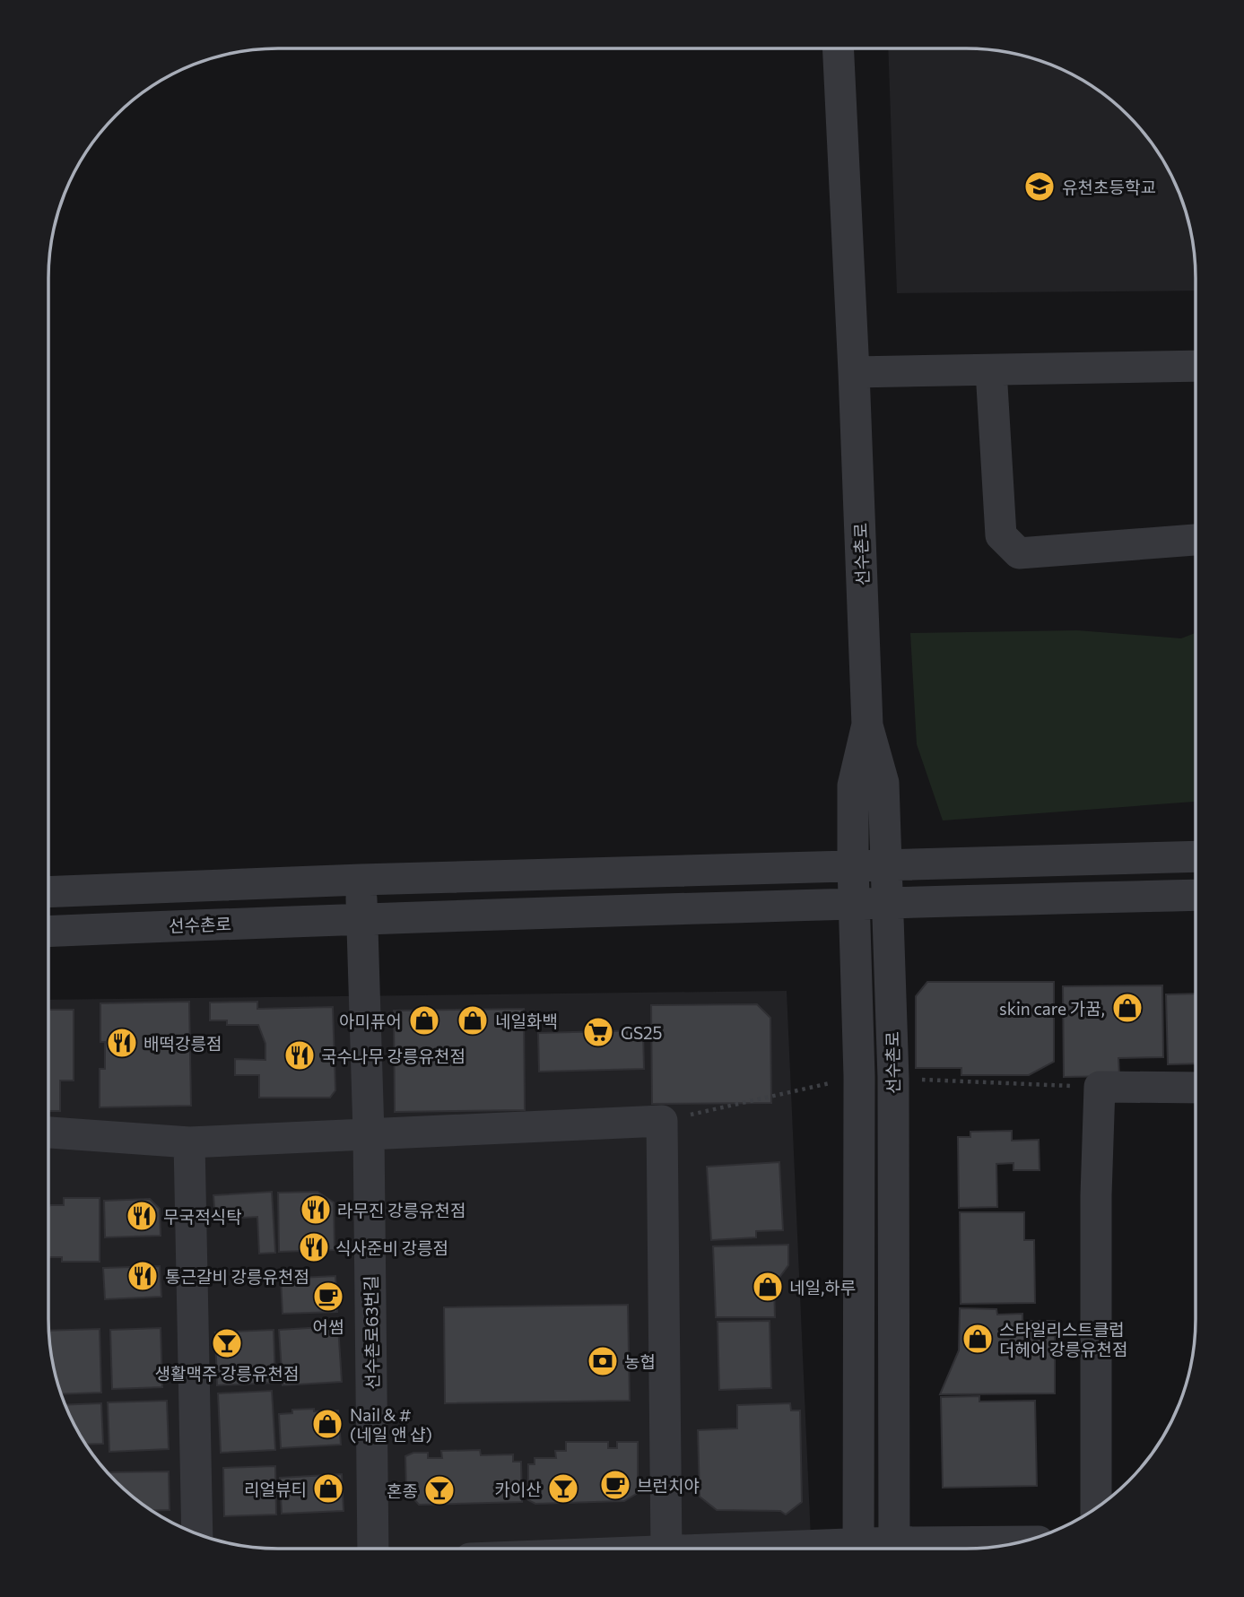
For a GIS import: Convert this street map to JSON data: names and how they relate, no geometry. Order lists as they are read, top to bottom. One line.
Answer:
{"streets":{"street":["선수촌로","선수촌로63번길"]},"crossings":[["선수촌로","선수촌로63번길"]],"places":{"school or university":["유천초등학교"],"shop":["skin care 가꿈,","아미퓨어","네일화백","네일,하루","스타일리스트클럽 더헤어 강릉유천점","Nail & # (네일 앤 샵)","리얼뷰티"],"supermarket":["GS25"],"restaurant":["배떡강릉점","국수나무 강릉유천점","라무진 강릉유천점","무국적식탁","식사준비 강릉점","통근갈비 강릉유천점"],"cafe":["어썸","브런치야"],"bar":["생활맥주 강릉유천점","카이산","혼종"],"bank":["농협"]}}
